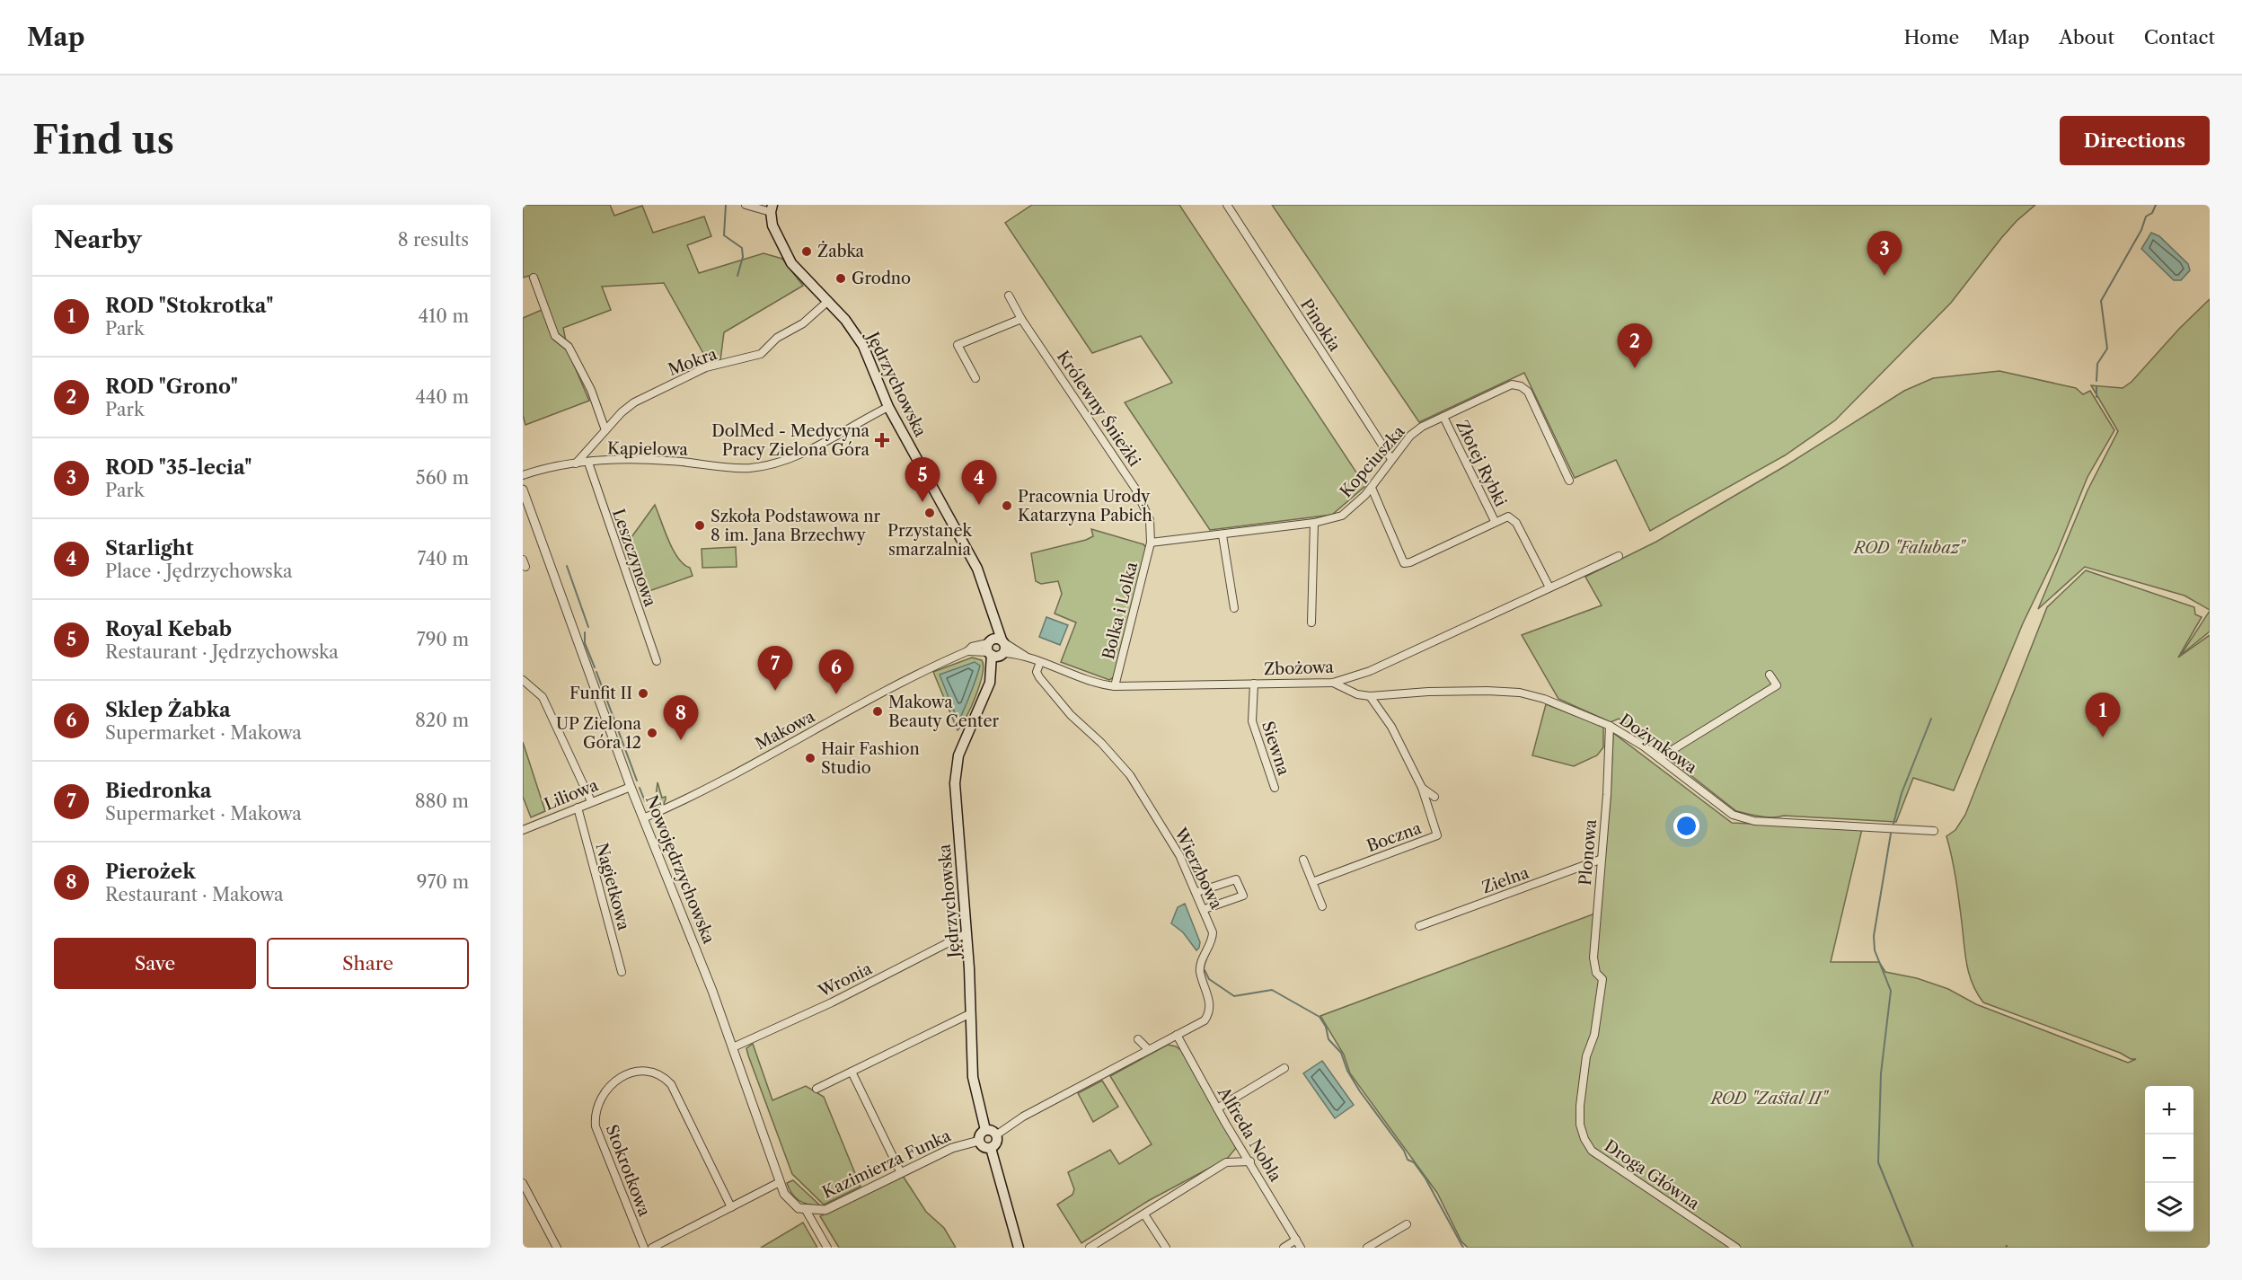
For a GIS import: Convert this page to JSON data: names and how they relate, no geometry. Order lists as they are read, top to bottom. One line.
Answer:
{"streets":{"main road":["Jędrzychowska"],"street":["Pinokia","Mokra","Królewny Śnieżki","Kąpielowa","Kopciuszka","Złotej Rybki","Leszczynowa","Bolka i Lolka","Zbożowa","Makowa","Dożynkowa","Siewna","Liliowa","Boczna","Plonowa","Wierzbowa","Nowojędrzychowska","Zielna","Nagietkowa","Wronia","Alfreda Nobla","Kazimierza Funka","Stokrotkowa","Droga Główna"]},"crossings":[["Pinokia","Kopciuszka"],["Mokra","Jędrzychowska"],["Mokra","Kąpielowa"],["Jędrzychowska","Kąpielowa"],["Jędrzychowska","Zbożowa"],["Jędrzychowska","Makowa"],["Jędrzychowska","Wierzbowa"],["Jędrzychowska","Wronia"],["Jędrzychowska","Kazimierza Funka"],["Królewny Śnieżki","Kopciuszka"],["Królewny Śnieżki","Bolka i Lolka"],["Kąpielowa","Leszczynowa"],["Kopciuszka","Złotej Rybki"],["Kopciuszka","Bolka i Lolka"],["Bolka i Lolka","Zbożowa"],["Zbożowa","Makowa"],["Zbożowa","Dożynkowa"],["Zbożowa","Siewna"],["Zbożowa","Wierzbowa"],["Makowa","Nowojędrzychowska"],["Dożynkowa","Boczna"],["Dożynkowa","Plonowa"],["Liliowa","Nowojędrzychowska"],["Liliowa","Nagietkowa"],["Plonowa","Zielna"],["Plonowa","Droga Główna"],["Wierzbowa","Alfreda Nobla"],["Wierzbowa","Kazimierza Funka"],["Nowojędrzychowska","Wronia"],["Nowojędrzychowska","Kazimierza Funka"]],"parks":["ROD \"Falubaz\"","ROD \"Zastal II\""],"places":{"other":["Żabka","Grodno","Pracownia Urody Katarzyna Pabich","Przystanek smarzalnia","Szkoła Podstawowa nr 8 im. Jana Brzechwy","Funfit II","Makowa Beauty Center","UP Zielona Góra 12","Hair Fashion Studio"],"health":["DolMed - Medycyna Pracy Zielona Góra"]},"page":{"header":"Map","nav":["Home","Map","About","Contact"],"buttons":["Directions",["Save","Share"]],"title":"Find us","heading":["Nearby","8 results"],"pins":["3","2","5","4","7","6","1","8"],"list":[{"mark":"1","name":"ROD \"Stokrotka\"","note":"Park","value":"410 m"},{"mark":"2","name":"ROD \"Grono\"","note":"Park","value":"440 m"},{"mark":"3","name":"ROD \"35-lecia\"","note":"Park","value":"560 m"},{"mark":"4","name":"Starlight","note":"Place · Jędrzychowska","value":"740 m"},{"mark":"5","name":"Royal Kebab","note":"Restaurant · Jędrzychowska","value":"790 m"},{"mark":"6","name":"Sklep Żabka","note":"Supermarket · Makowa","value":"820 m"},{"mark":"7","name":"Biedronka","note":"Supermarket · Makowa","value":"880 m"},{"mark":"8","name":"Pierożek","note":"Restaurant · Makowa","value":"970 m"}],"map_buttons":["+","−"]}}
